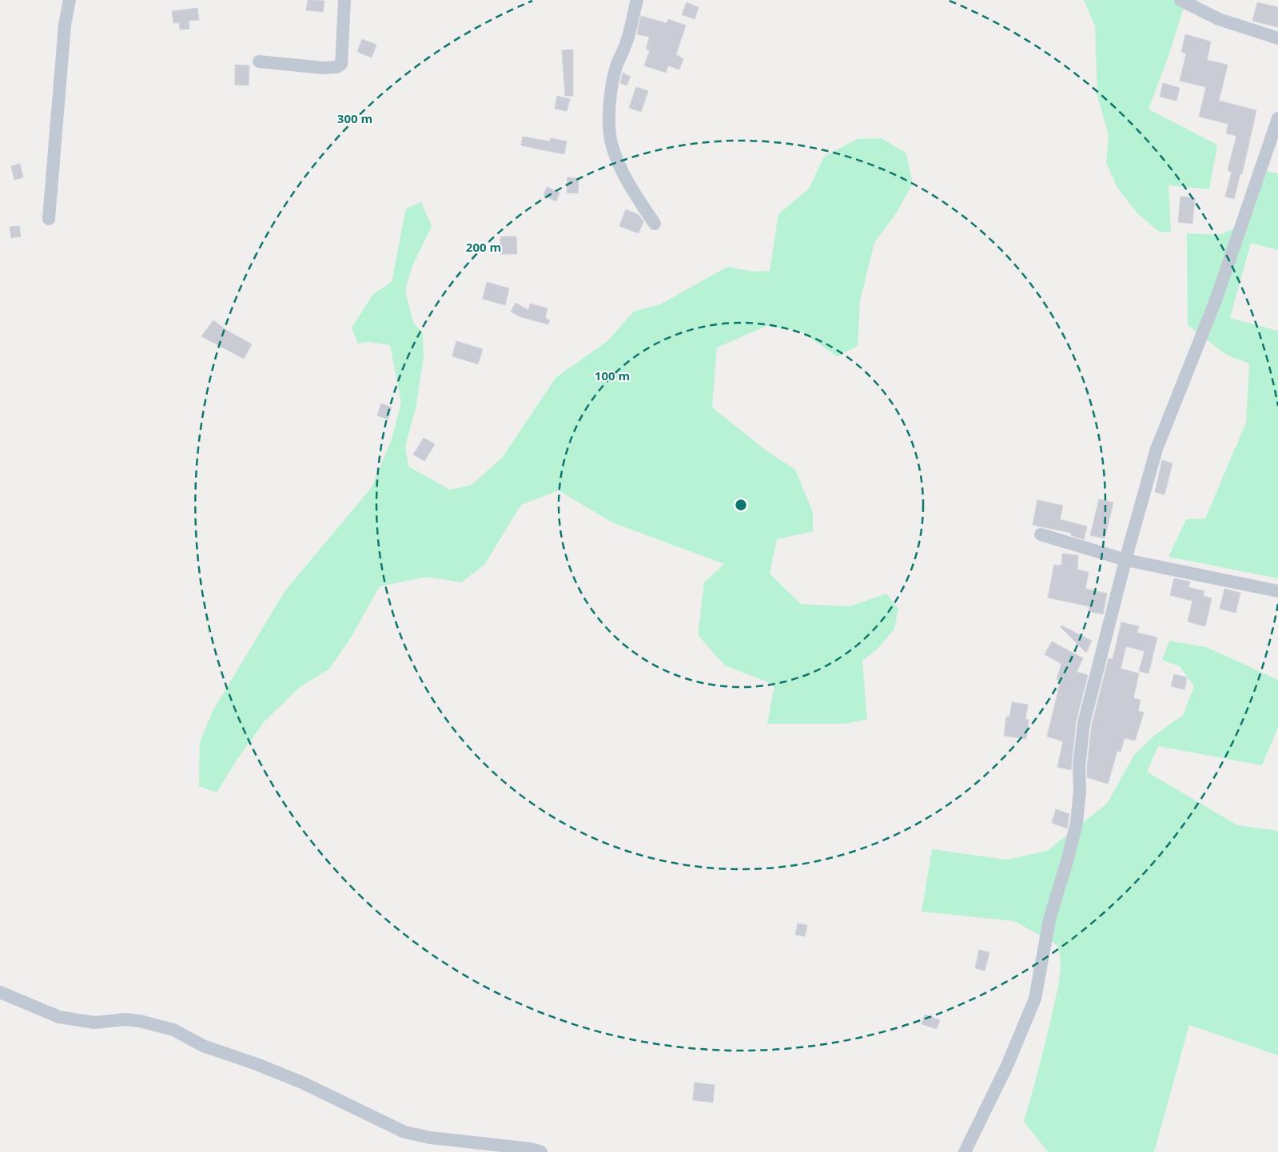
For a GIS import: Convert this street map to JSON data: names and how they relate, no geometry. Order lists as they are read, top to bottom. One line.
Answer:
{"rings":["300 m","200 m","100 m"]}
